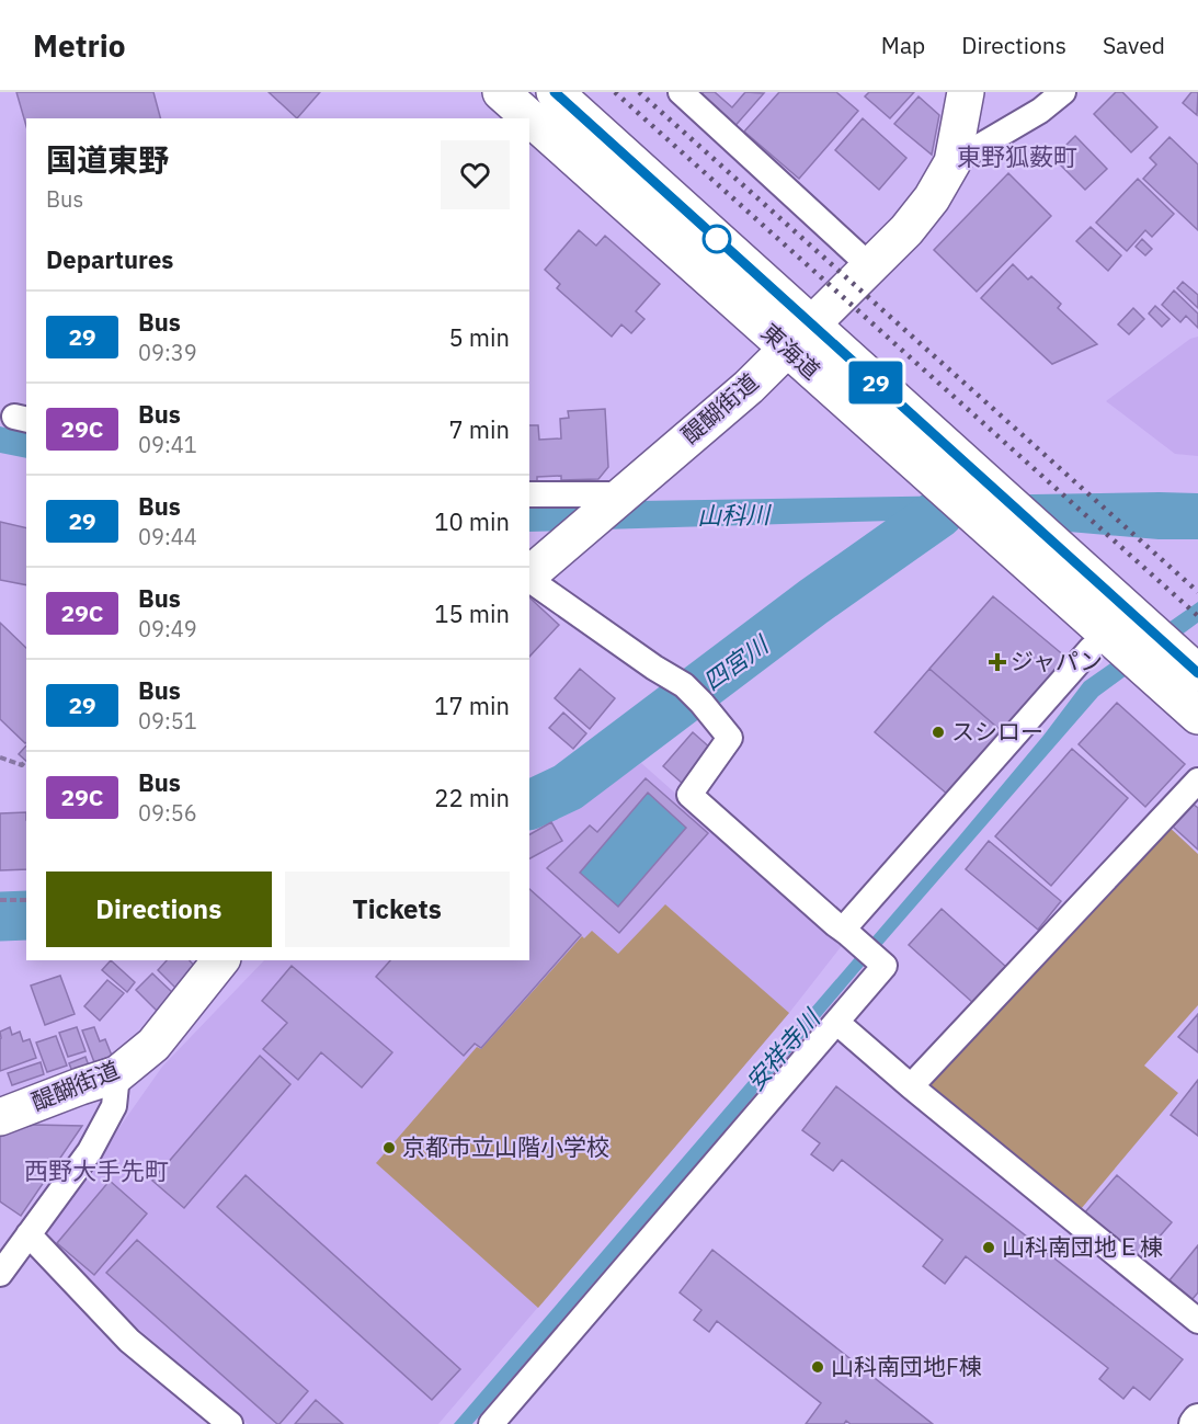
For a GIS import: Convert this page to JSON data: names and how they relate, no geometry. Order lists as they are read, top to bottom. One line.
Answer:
{"streets":{"main road":["東海道","醍醐街道"]},"crossings":[["東海道","醍醐街道"]],"districts":["東野狐薮町","西野大手先町"],"water":["山科川","四宮川","安祥寺川"],"places":{"health":["ジャパン"],"other":["スシロー","京都市立山階小学校","山科南団地Ｅ棟","山科南団地F棟"]},"lines":["bus line 29"],"page":{"header":"Metrio","nav":["Map","Directions","Saved"],"on_map":"29","heading":[["国道東野","Bus"],"Departures"],"list":[{"mark":"29","name":"Bus","note":"09:39","value":"5 min"},{"mark":"29C","name":"Bus","note":"09:41","value":"7 min"},{"mark":"29","name":"Bus","note":"09:44","value":"10 min"},{"mark":"29C","name":"Bus","note":"09:49","value":"15 min"},{"mark":"29","name":"Bus","note":"09:51","value":"17 min"},{"mark":"29C","name":"Bus","note":"09:56","value":"22 min"}],"buttons":["Directions","Tickets"]}}
